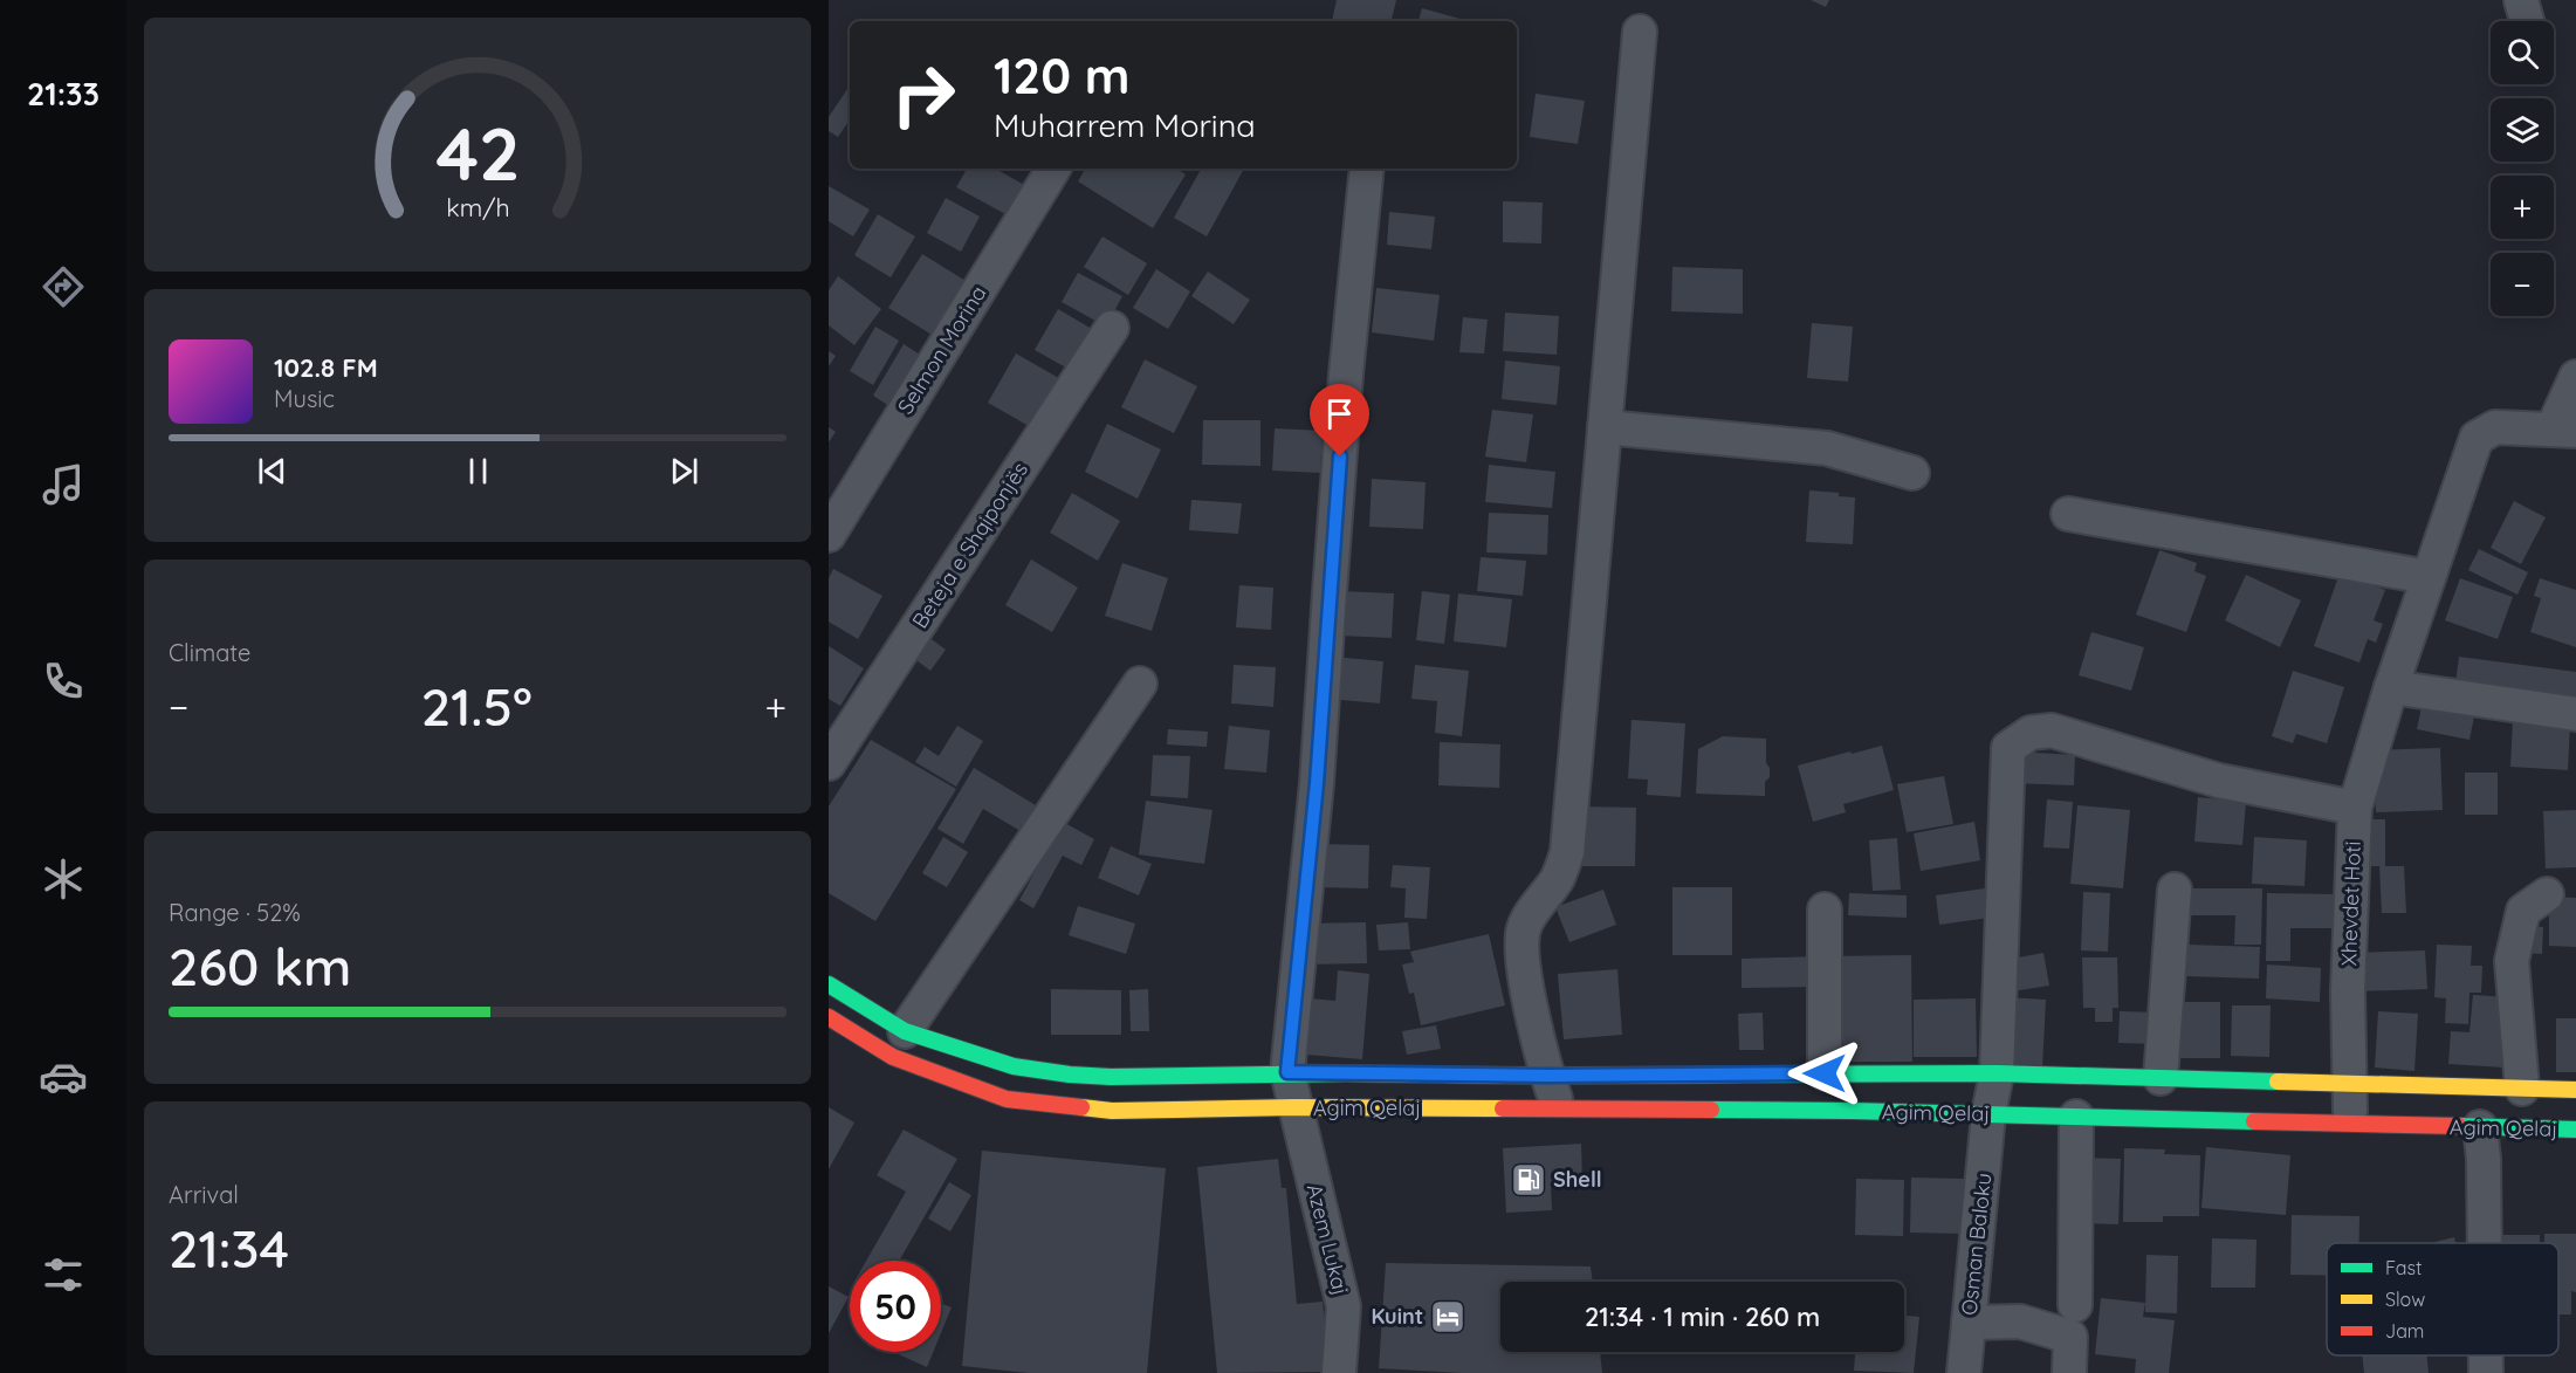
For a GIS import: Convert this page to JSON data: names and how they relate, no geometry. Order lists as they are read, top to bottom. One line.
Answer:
{"streets":{"main road":["Agim Qelaj"],"street":["Selmon Morina","Beteja e Shqiponjës","Xhevdet Hoti","Azem Lukaj","Osman Baloku"]},"crossings":[["Xhevdet Hoti","Agim Qelaj"],["Xhevdet Hoti","Osman Baloku"],["Agim Qelaj","Azem Lukaj"],["Agim Qelaj","Osman Baloku"]],"places":{"fuel station":["Shell"],"hotel":["Kuint"]},"legend":["Fast","Slow","Jam"],"page":{"tabs":"21:33","map_buttons":["+","−"],"turn":["120 m","Muharrem Morina"],"song":["102.8 FM","Music"],"tile":["Climate",["Range · 52%","260 km"],["Arrival","21:34"]],"heat":["−","21.5°","+"],"limit":"50","trip":"21:34 · 1 min · 260 m","gauge":["42","km/h"]}}
